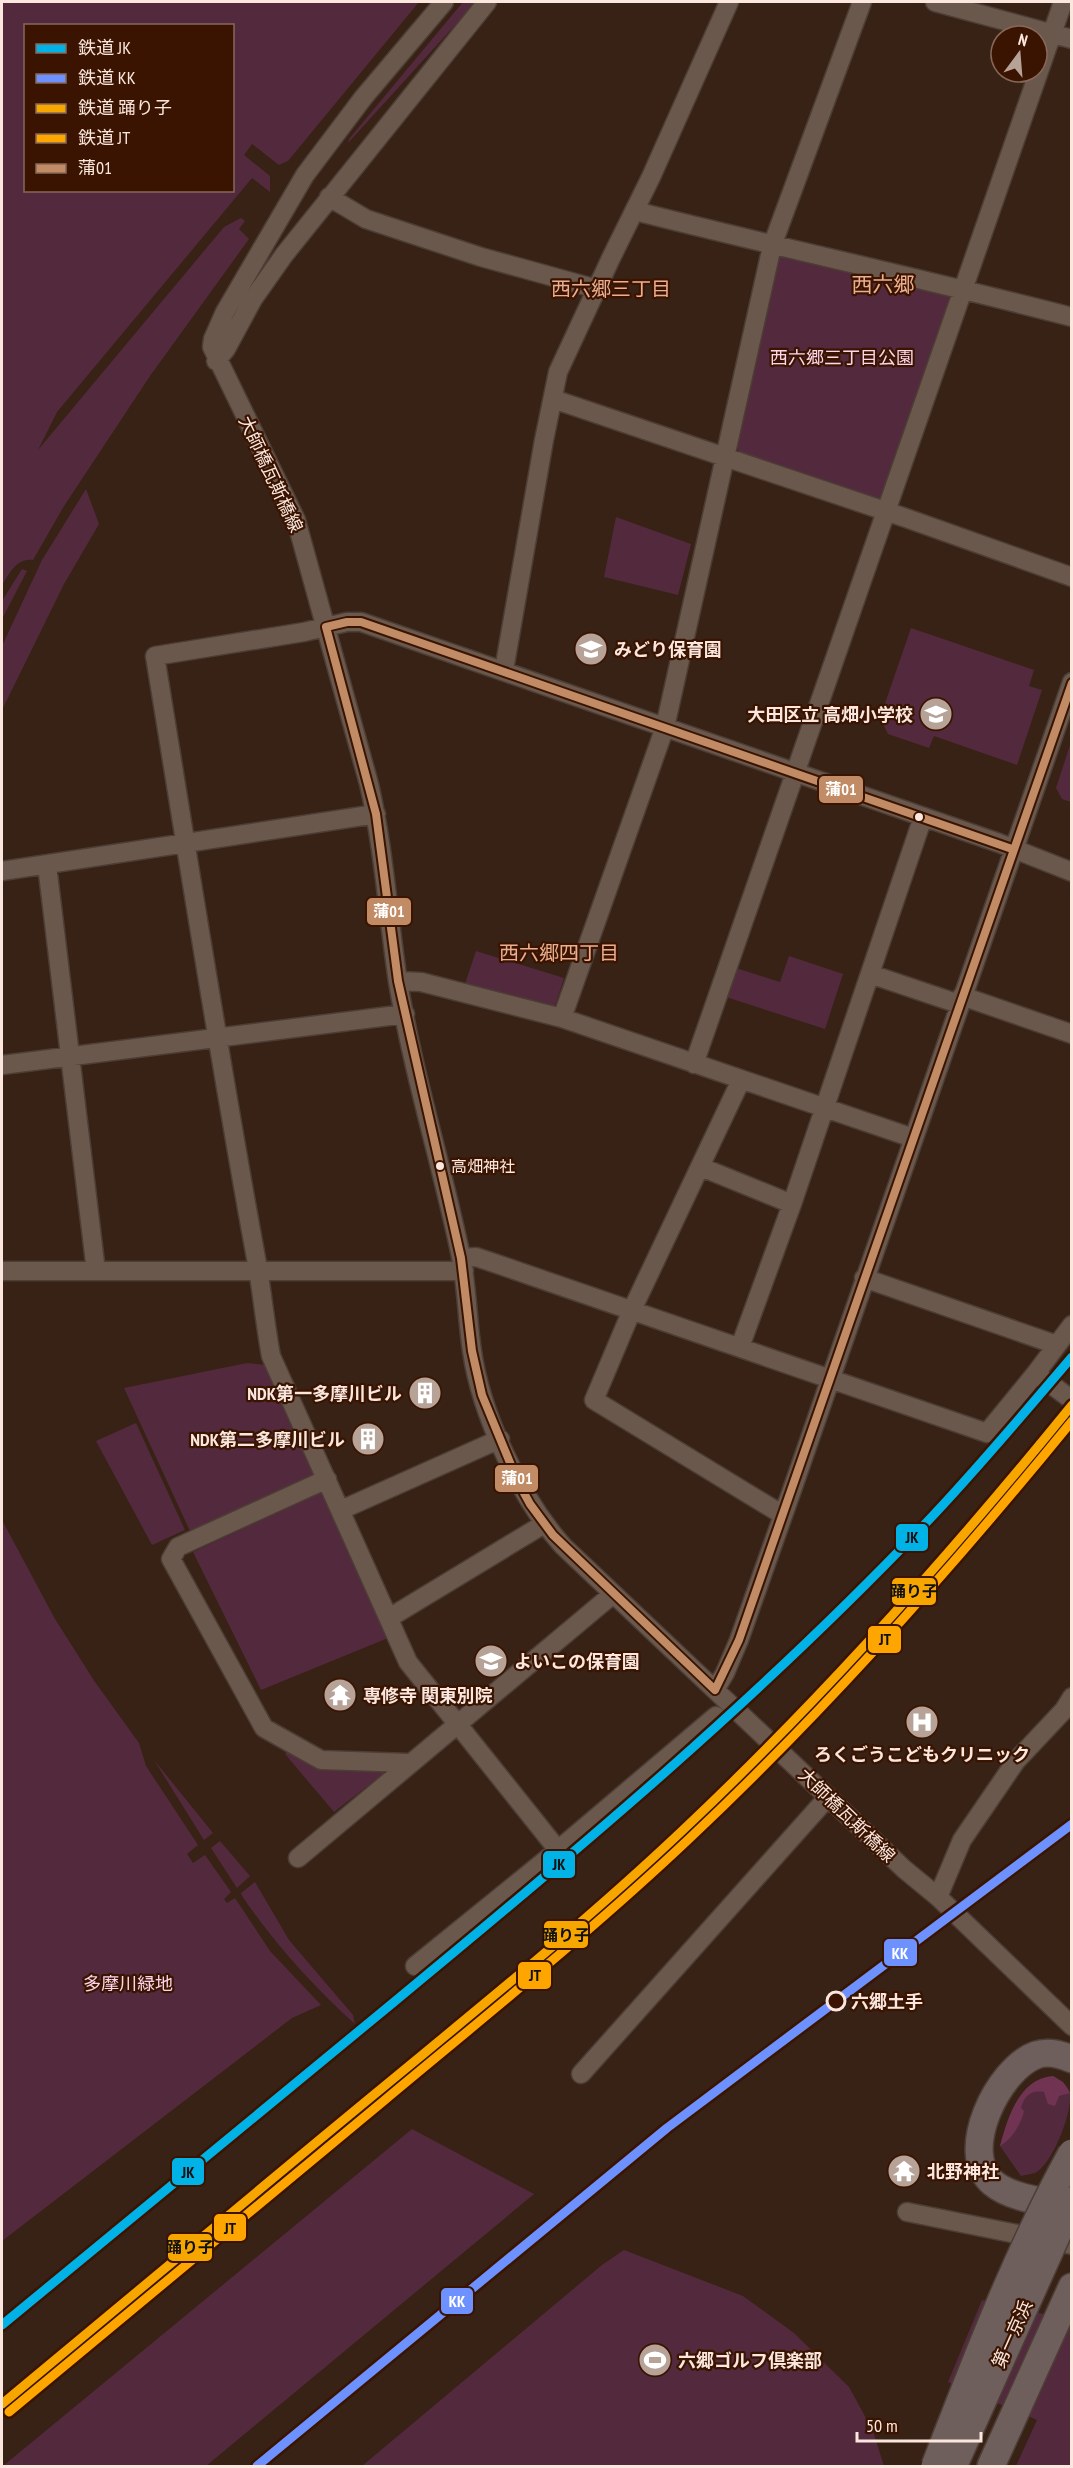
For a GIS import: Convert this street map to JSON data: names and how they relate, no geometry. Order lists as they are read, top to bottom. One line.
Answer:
{"streets":{"highway":["第一京浜"],"street":["大師橋瓦斯橋線"]},"districts":["西六郷","西六郷三丁目","西六郷四丁目"],"parks":["西六郷三丁目公園","多摩川緑地"],"places":{"school or university":["みどり保育園","大田区立 高畑小学校","よいこの保育園"],"other":["高畑神社","六郷土手"],"building":["NDK第一多摩川ビル","NDK第二多摩川ビル"],"temple":["専修寺 関東別院","北野神社"],"hospital":["ろくごうこどもクリニック"],"sports":["六郷ゴルフ倶楽部"]},"lines":["transit line 蒲01","rail line JK","rail line 踊り子","rail line JT","rail line KK"],"legend":["鉄道 JK","鉄道 KK","鉄道 踊り子","鉄道 JT","蒲01"],"scale_bar":"50 m","north":"top"}
